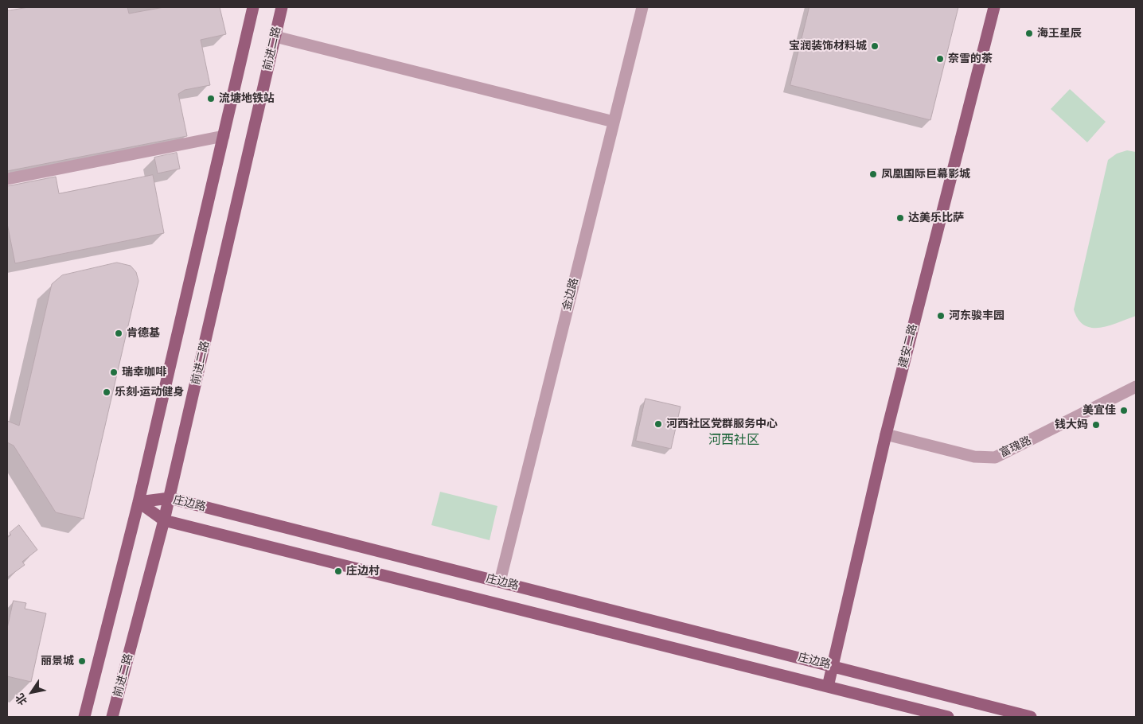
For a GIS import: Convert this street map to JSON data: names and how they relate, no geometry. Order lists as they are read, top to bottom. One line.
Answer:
{"streets":{"main road":["前进二路","建安二路","庄边路"],"street":["金边路","富瑰路"]},"crossings":[["前进二路","庄边路"],["金边路","庄边路"],["建安二路","富瑰路"],["建安二路","庄边路"]],"districts":["河西社区"],"places":["海王星辰","宝润装饰材料城","奈雪的茶","流塘地铁站","凤凰国际巨幕影城","达美乐比萨","河东骏丰园","肯德基","瑞幸咖啡","乐刻·运动健身","美宜佳","河西社区党群服务中心","钱大妈","庄边村","丽景城"],"north":"bottom left"}
